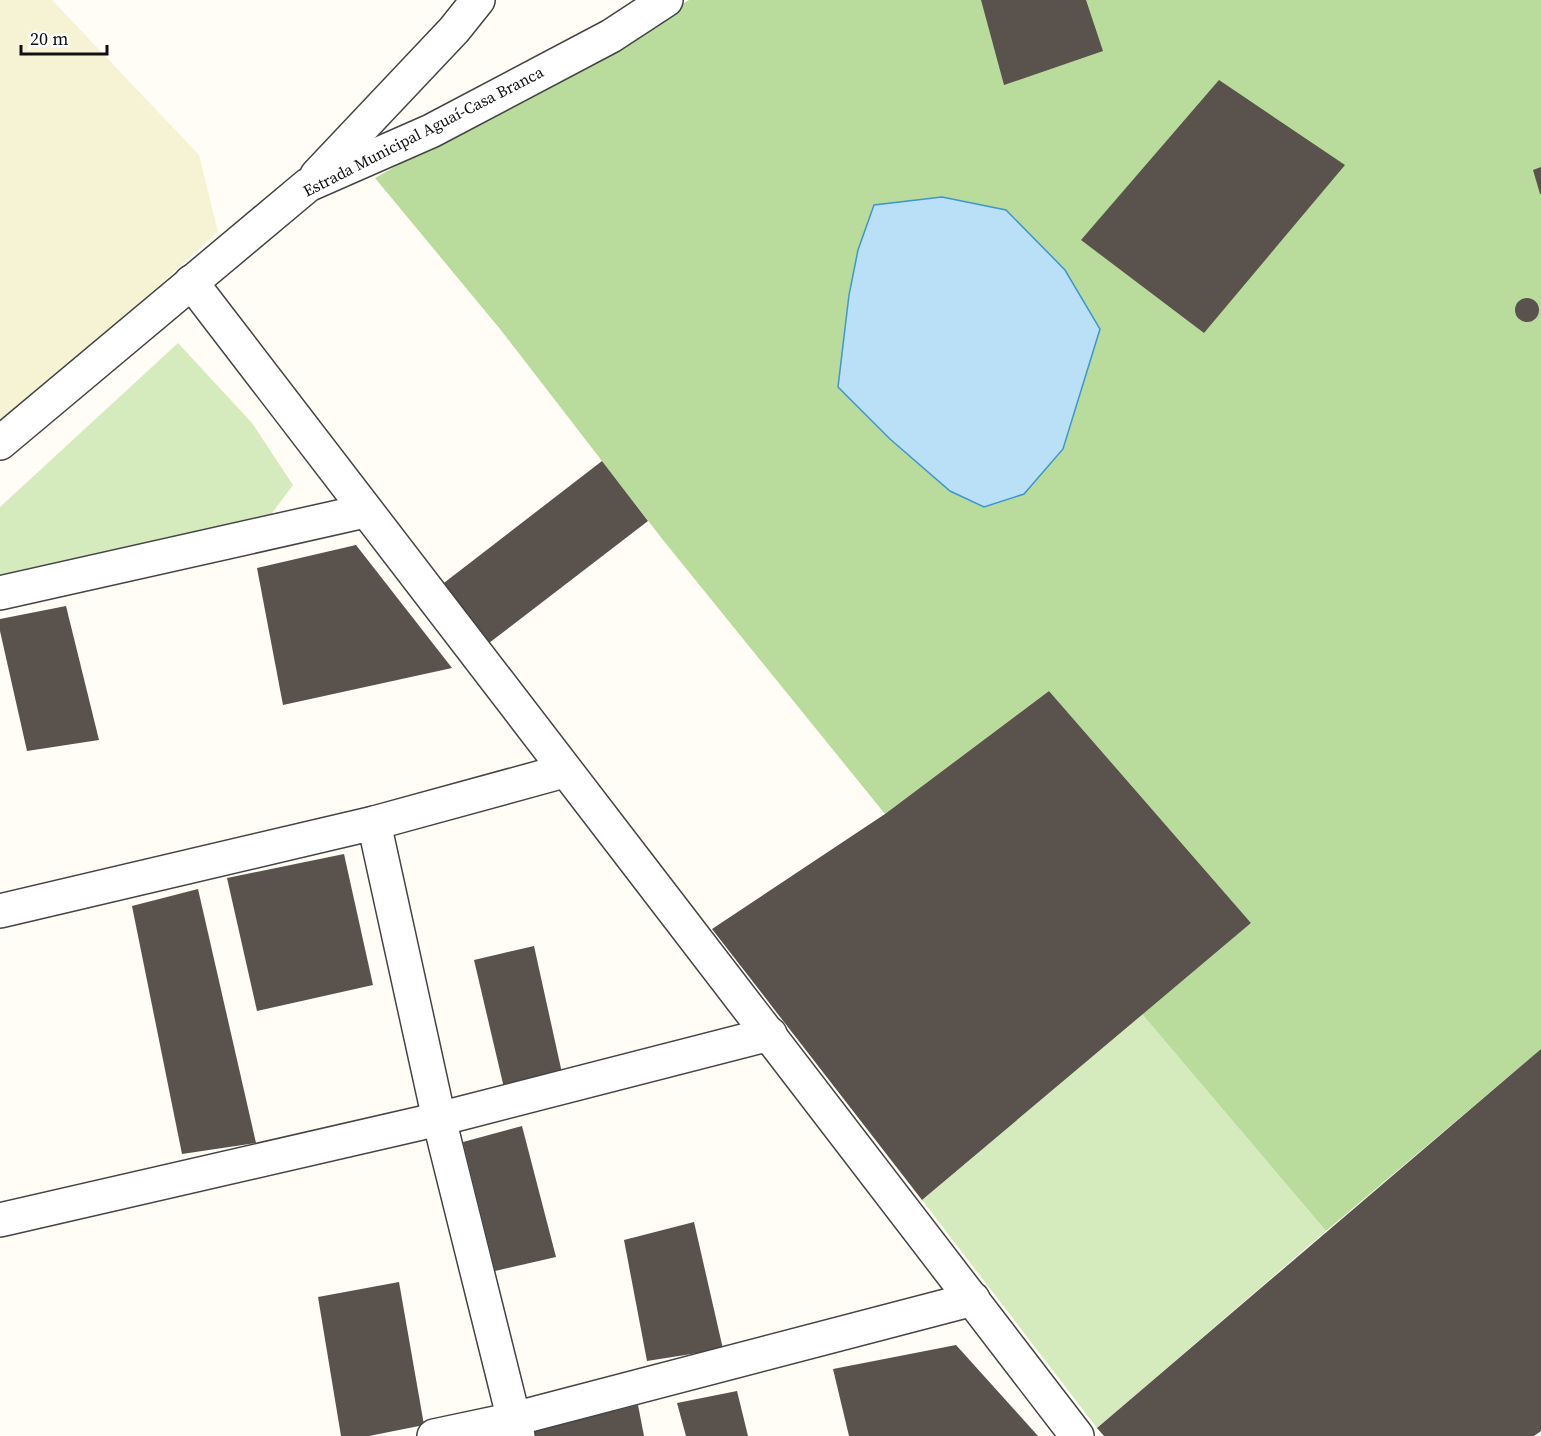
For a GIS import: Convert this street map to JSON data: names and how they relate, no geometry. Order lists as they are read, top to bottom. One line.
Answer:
{"streets":{"street":["Estrada Municipal Aguaí-Casa Branca"]},"scale_bar":"20 m"}
